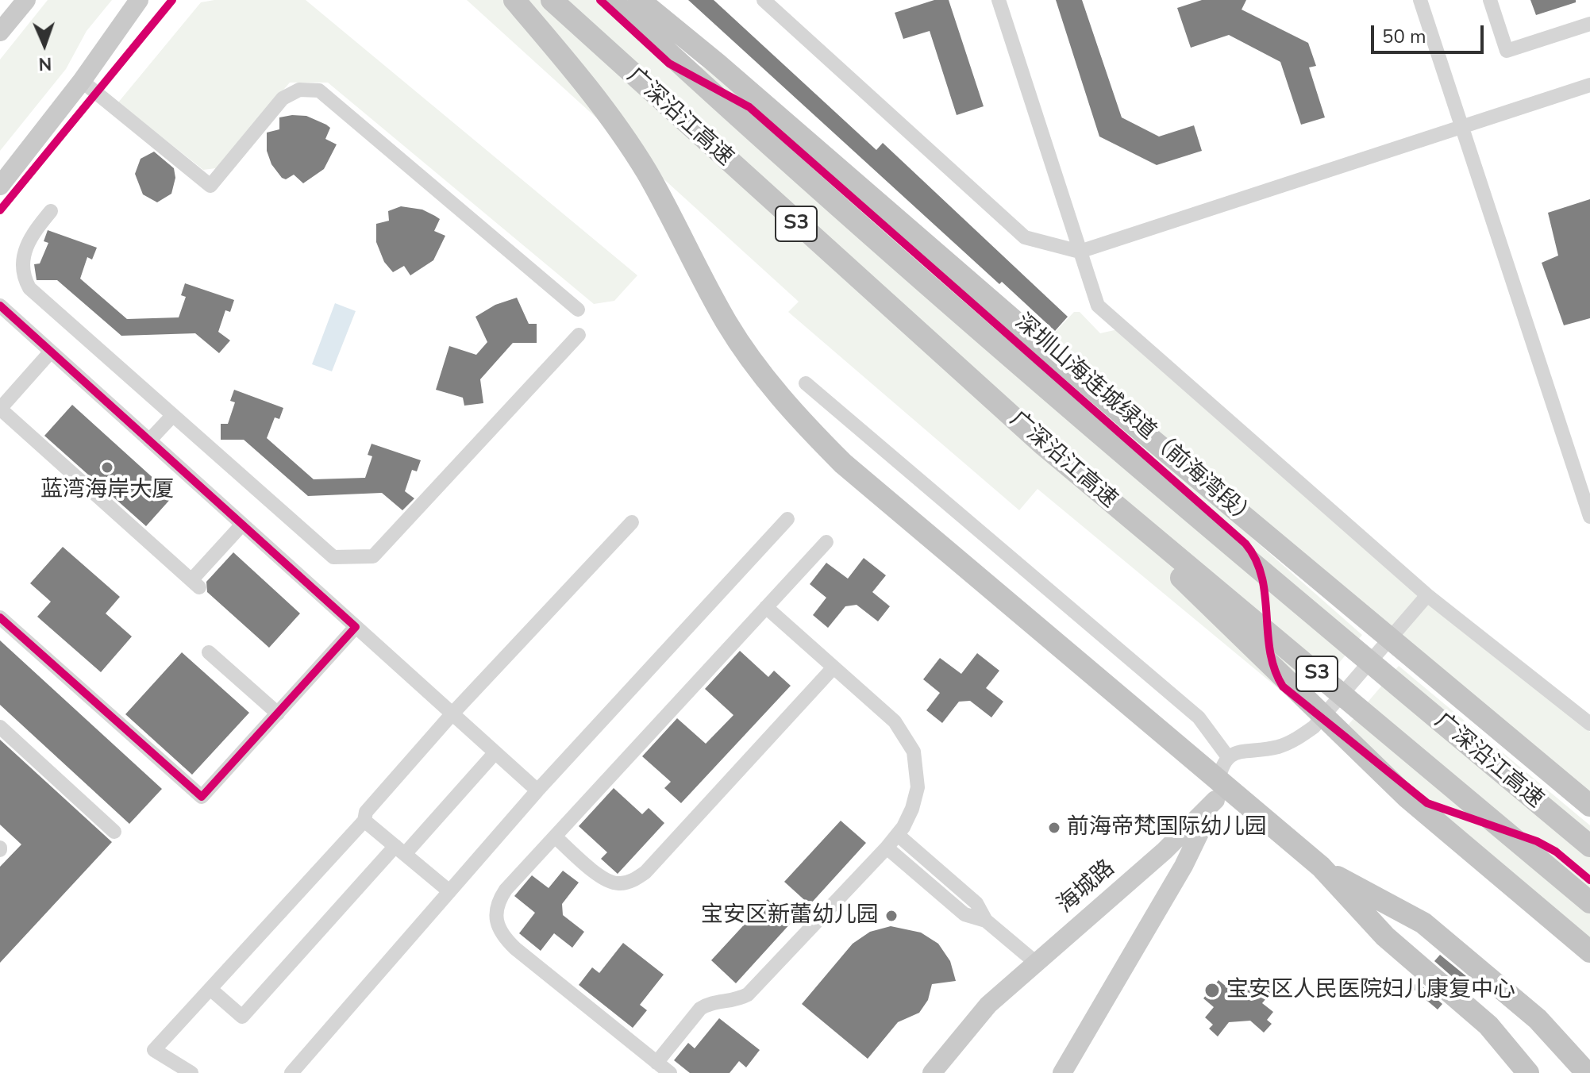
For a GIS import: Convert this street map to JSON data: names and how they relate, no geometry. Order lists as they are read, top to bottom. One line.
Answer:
{"streets":{"highway":["广深沿江高速","S3"],"main road":["海城路"],"cycle path":["深圳山海连城绿道（前海湾段）"]},"places":["蓝湾海岸大厦","前海帝梵国际幼儿园","宝安区新蕾幼儿园","宝安区人民医院妇儿康复中心"],"scale_bar":"50 m","north":"bottom"}
